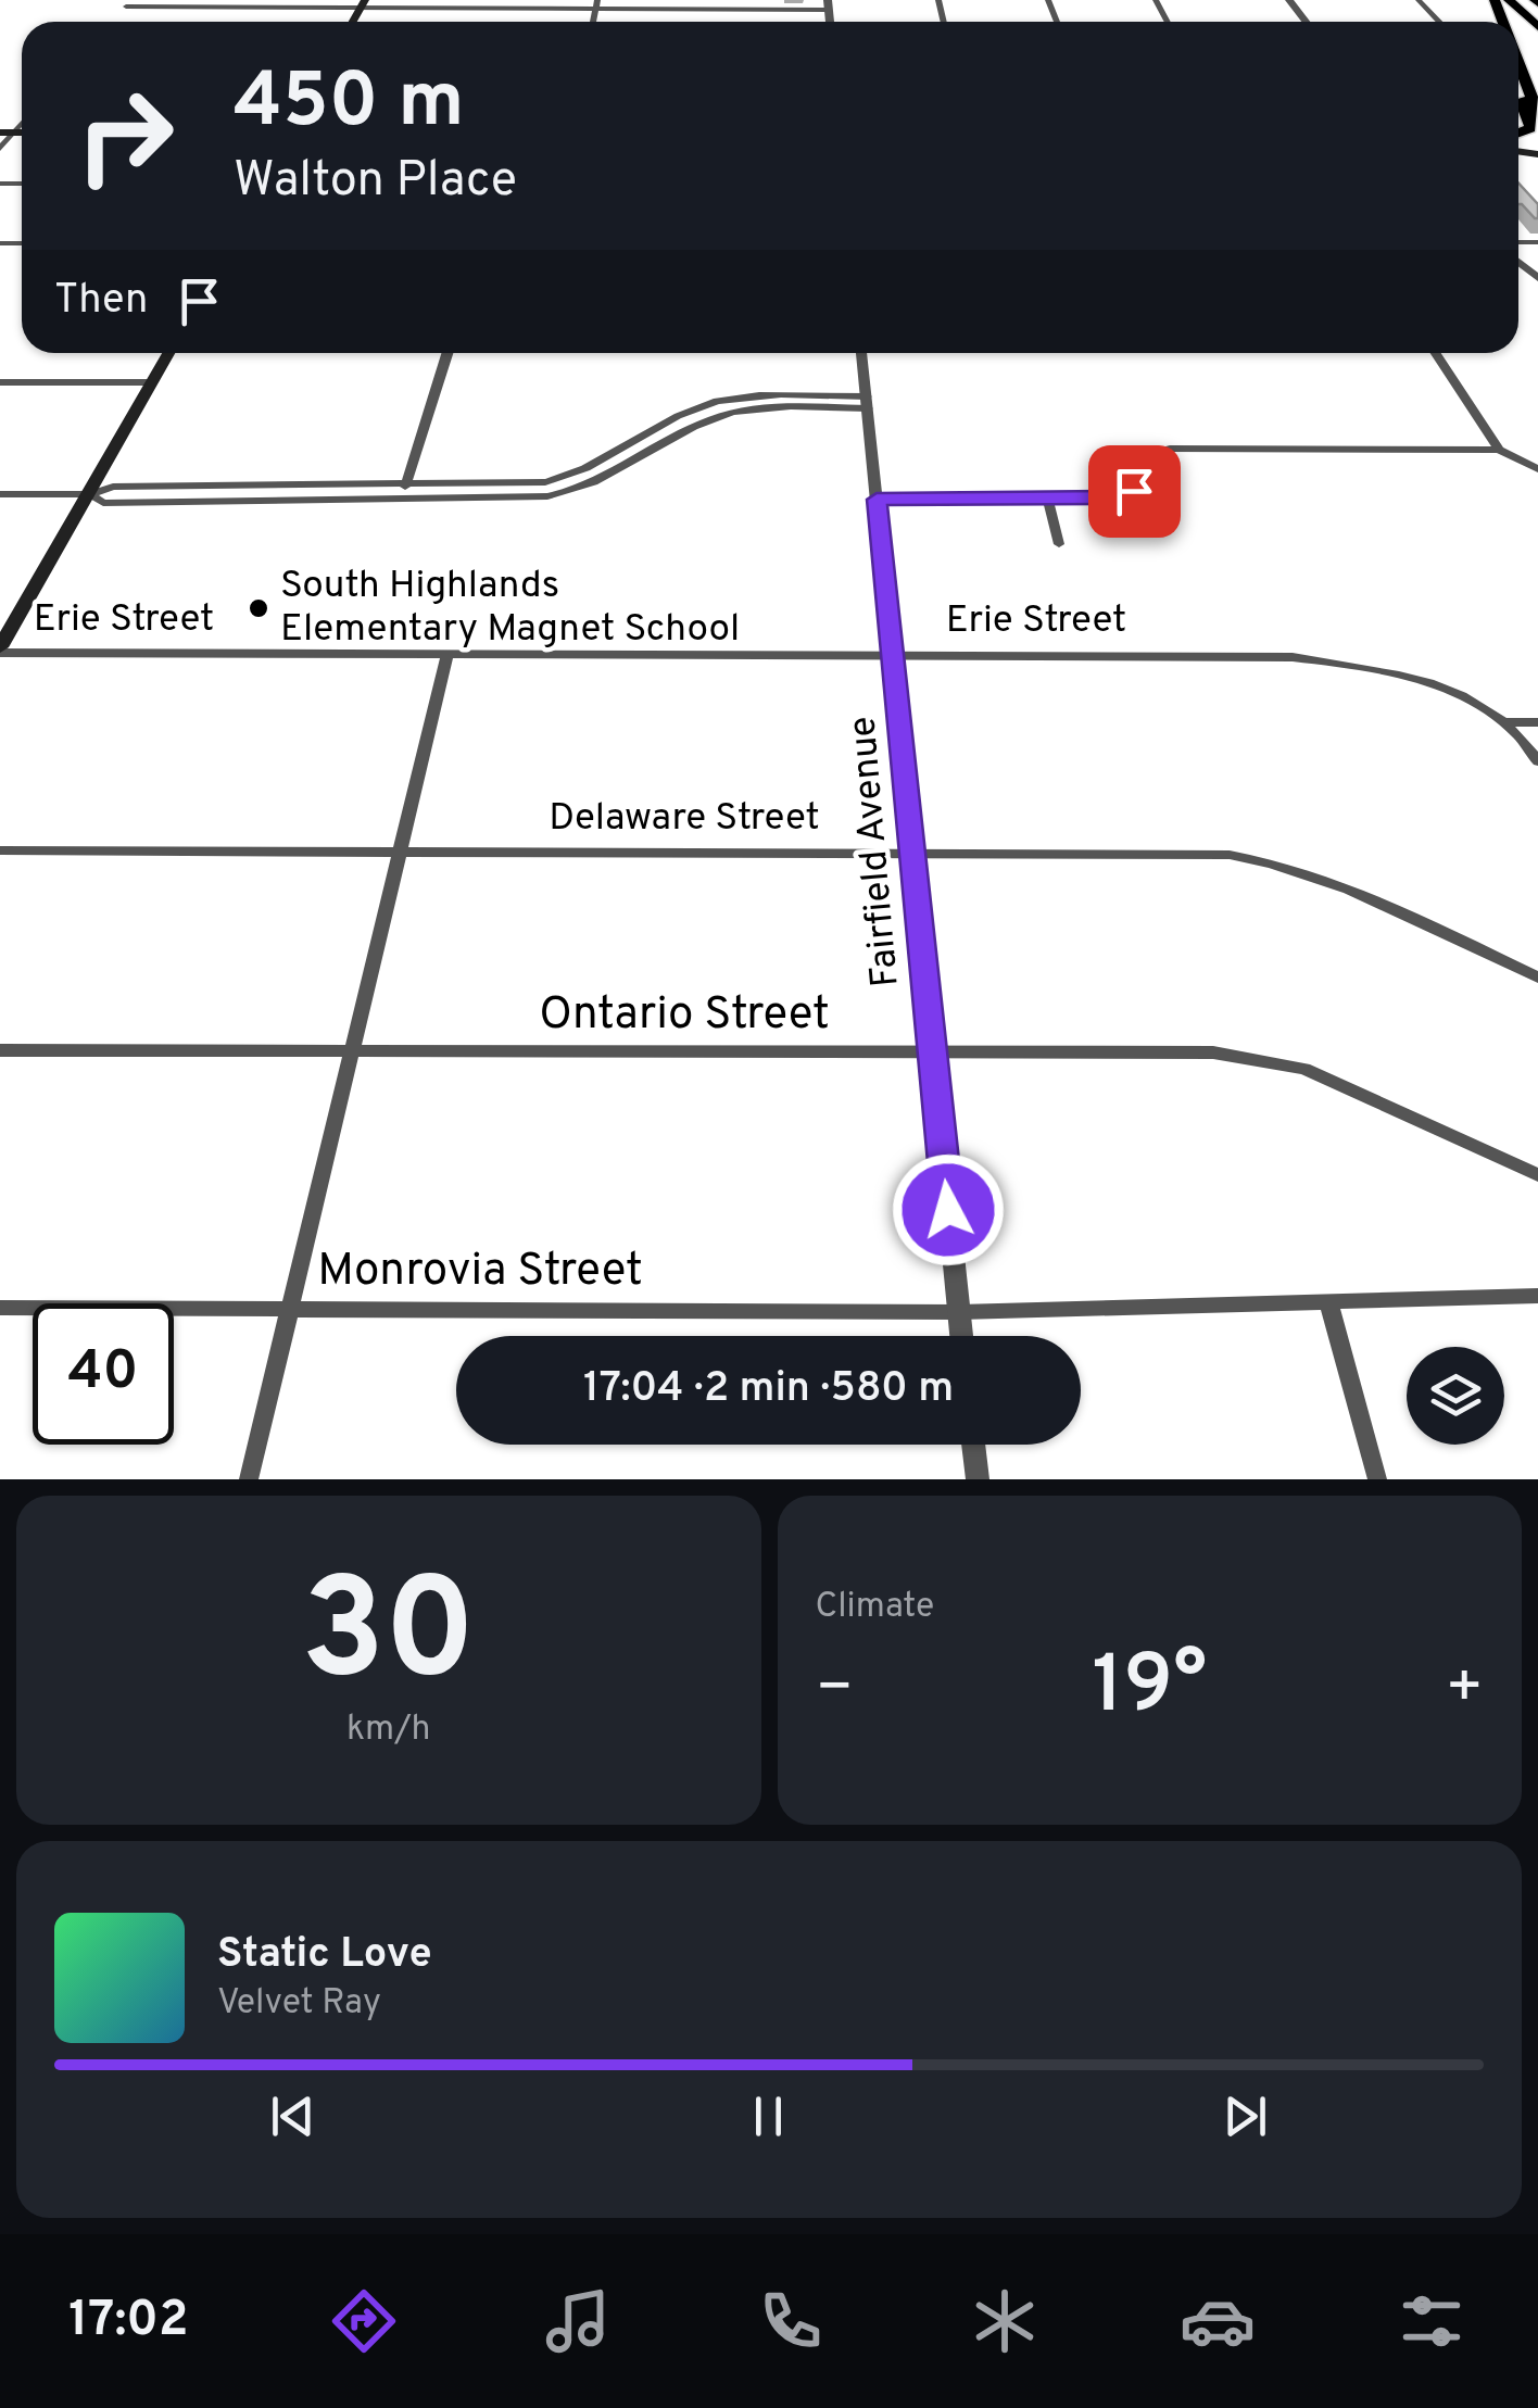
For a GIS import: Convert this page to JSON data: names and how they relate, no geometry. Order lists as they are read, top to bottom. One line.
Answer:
{"streets":{"street":["Erie Street","Delaware Street","Fairfield Avenue","Ontario Street","Monrovia Street"]},"crossings":[["Erie Street","Fairfield Avenue"],["Delaware Street","Fairfield Avenue"],["Fairfield Avenue","Ontario Street"],["Fairfield Avenue","Monrovia Street"]],"places":["South Highlands Elementary Magnet School"],"page":{"turn":["450 m","Walton Place"],"then":"Then","limit":"40","trip":"17:04 · 2 min · 580 m","tile":[["30","km/h"],"Climate"],"heat":["−","19°","+"],"song":["Static Love","Velvet Ray"],"tabs":"17:02"}}
